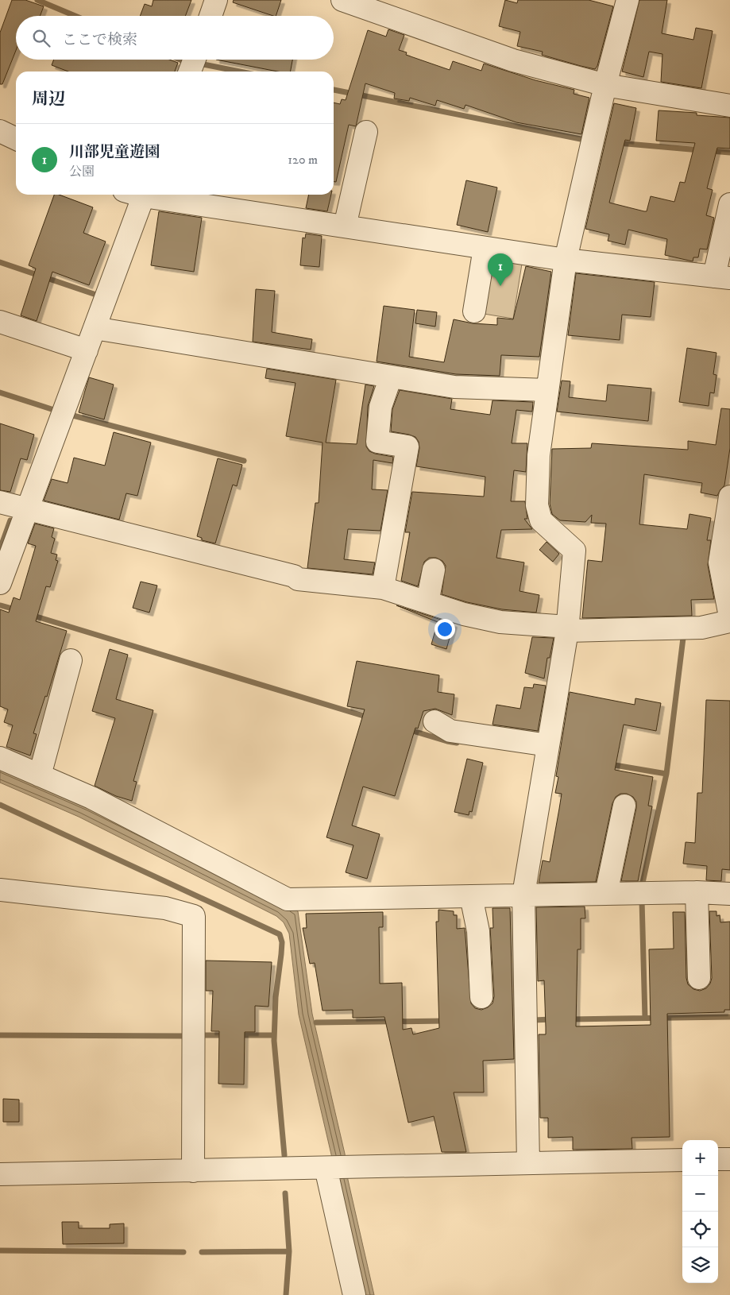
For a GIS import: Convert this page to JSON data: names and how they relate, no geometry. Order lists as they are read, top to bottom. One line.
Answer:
{"page":{"search":"ここで検索","heading":"周辺","list":[{"mark":"1","name":"川部児童遊園","note":"公園","value":"120 m"}],"pins":"1","map_buttons":["+","−"]}}
